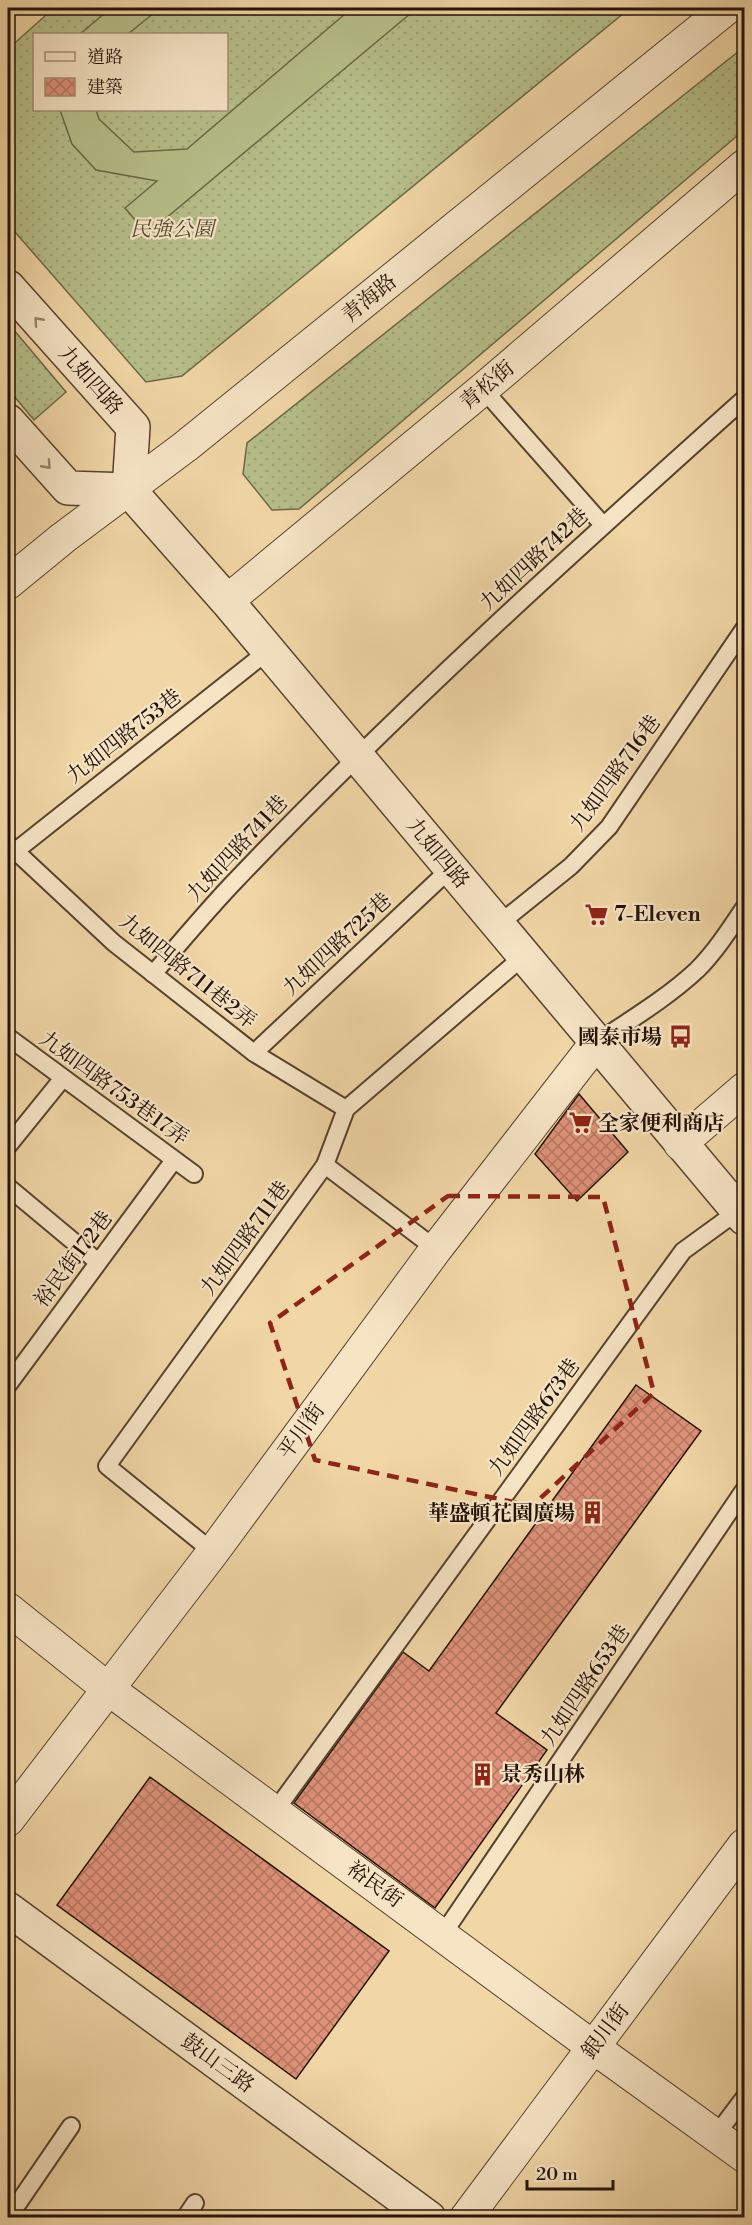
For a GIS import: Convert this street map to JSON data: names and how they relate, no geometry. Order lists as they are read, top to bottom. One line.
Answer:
{"streets":{"street":["青海路","九如四路","青松街","平川街","裕民街","銀川街","鼓山三路"],"lane":["九如四路742巷","九如四路753巷","九如四路716巷","九如四路741巷","九如四路725巷","九如四路711巷2弄","九如四路753巷17弄","九如四路711巷","裕民街172巷","九如四路673巷","九如四路653巷"]},"crossings":[["青海路","九如四路"],["九如四路","青松街"],["九如四路","九如四路742巷"],["九如四路","九如四路753巷"],["九如四路","九如四路716巷"],["九如四路","九如四路741巷"],["九如四路","九如四路725巷"],["九如四路","九如四路711巷"],["九如四路","九如四路673巷"],["九如四路","平川街"],["九如四路742巷","九如四路741巷"],["九如四路753巷","九如四路711巷2弄"],["九如四路741巷","九如四路711巷2弄"],["九如四路725巷","九如四路711巷2弄"],["九如四路711巷2弄","九如四路711巷"],["九如四路753巷17弄","裕民街172巷"],["九如四路711巷","平川街"],["九如四路673巷","裕民街"],["平川街","裕民街"],["九如四路653巷","裕民街"],["裕民街","銀川街"]],"parks":["民強公園"],"places":{"supermarket":["7-Eleven","全家便利商店"],"bus stop":["國泰市場"],"building":["華盛頓花園廣場","景秀山林"]},"legend":["道路","建築"],"scale_bar":"20 m"}
